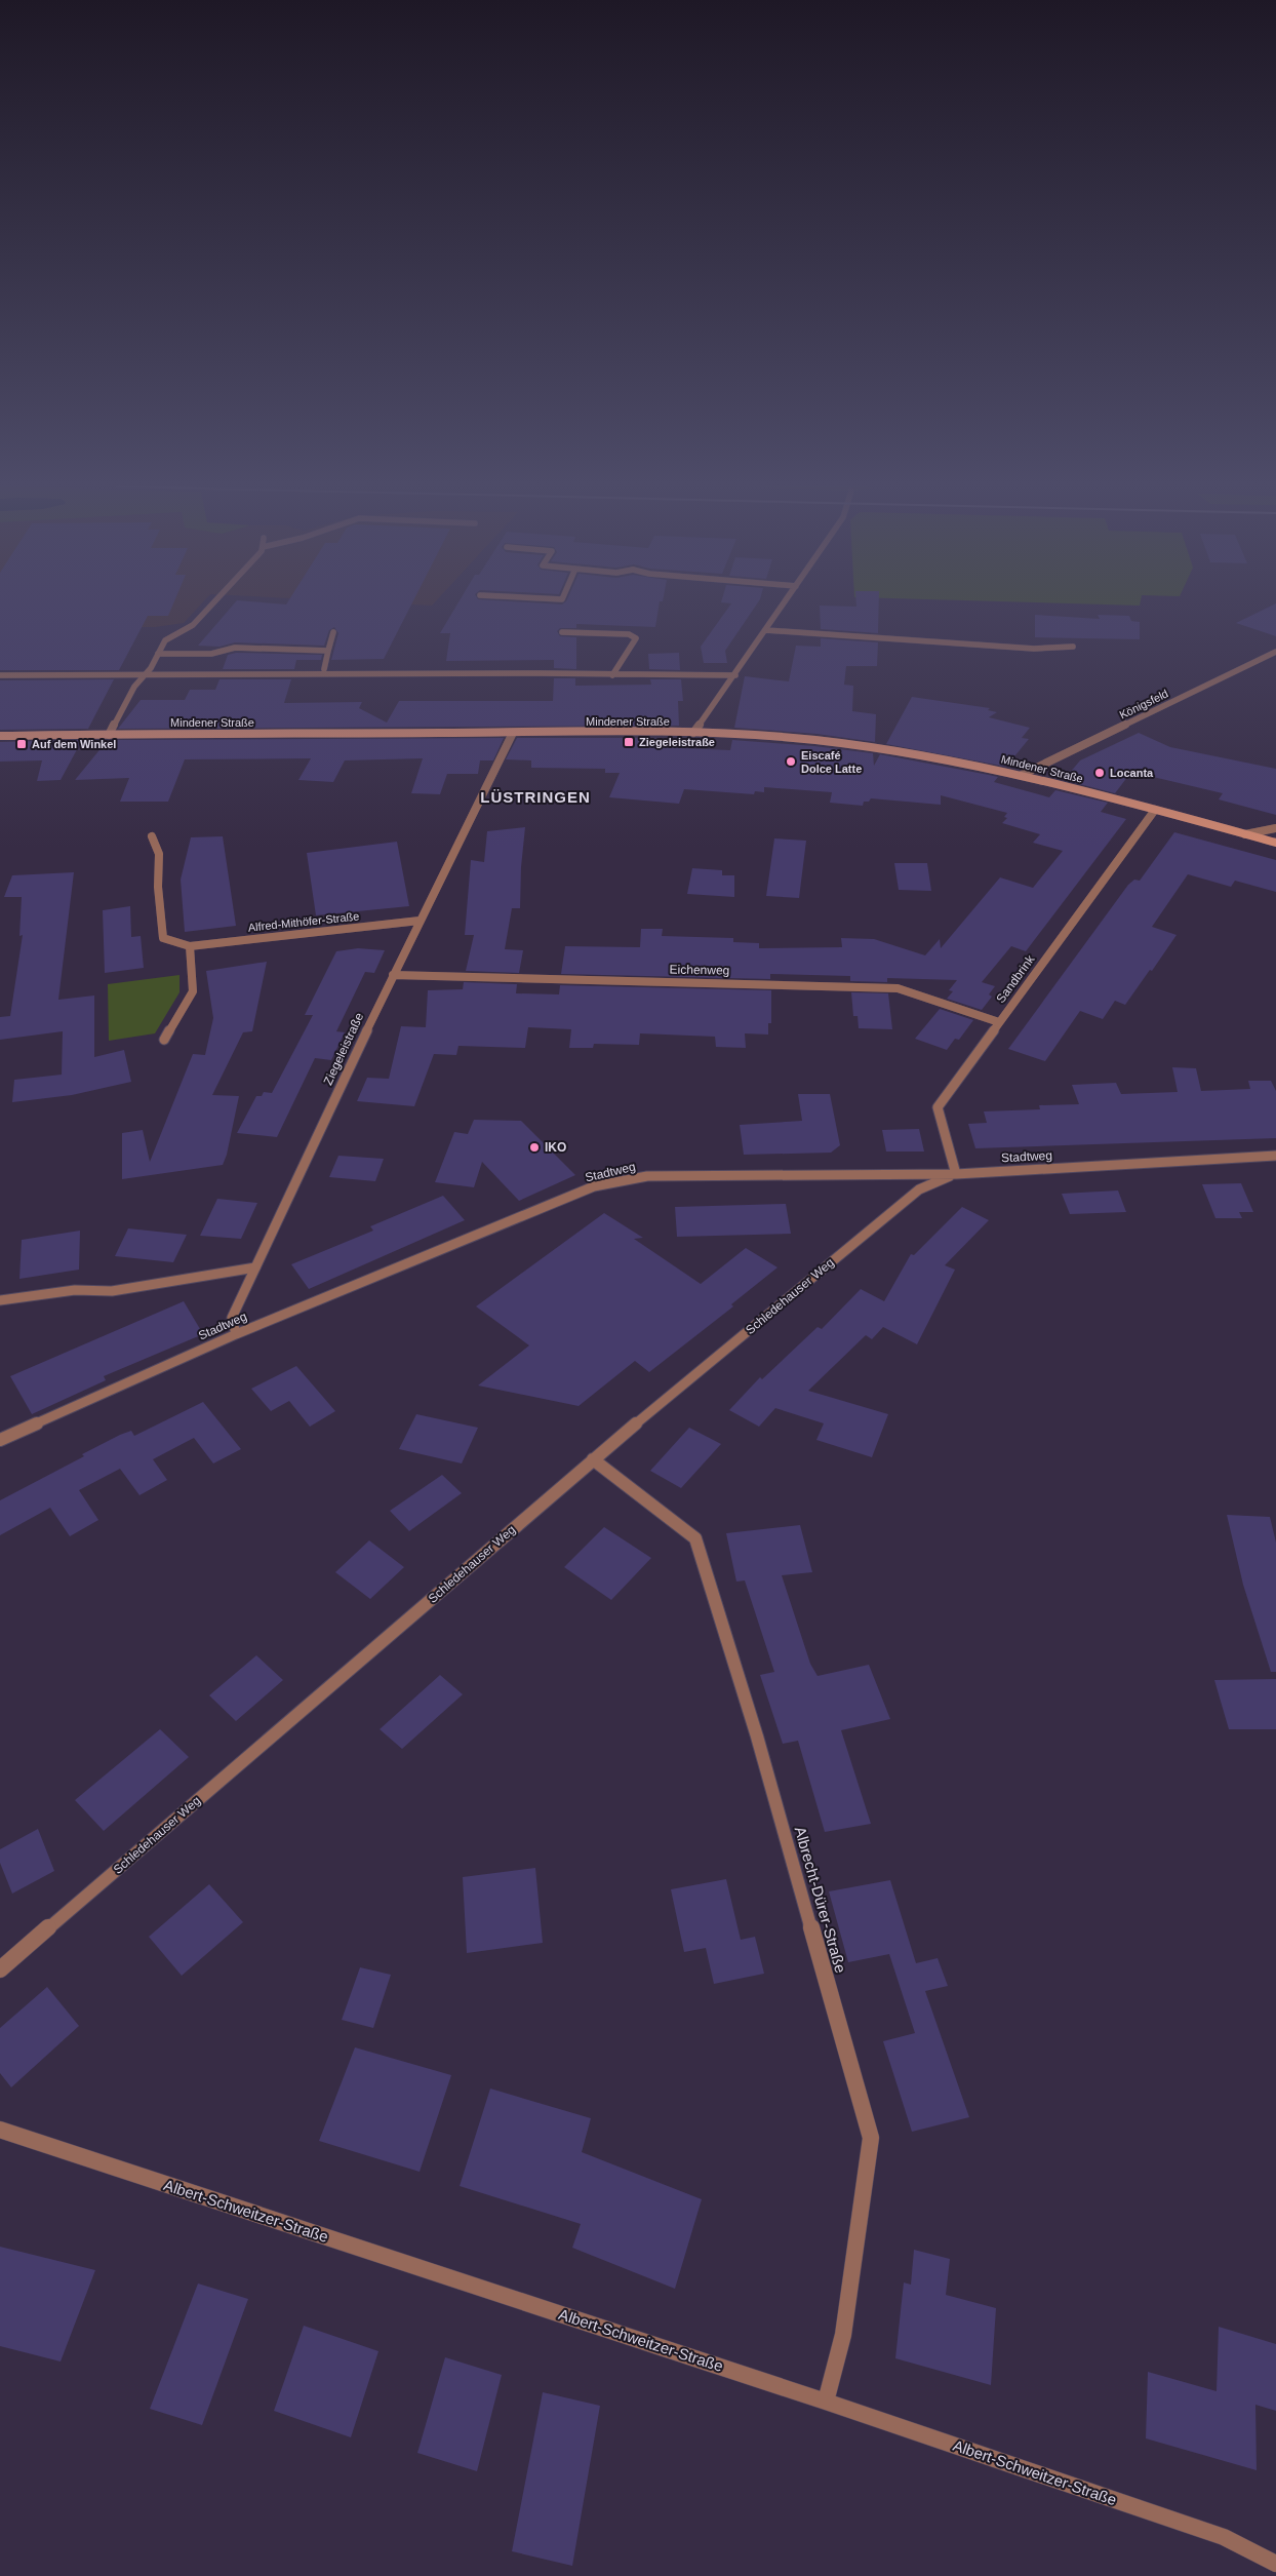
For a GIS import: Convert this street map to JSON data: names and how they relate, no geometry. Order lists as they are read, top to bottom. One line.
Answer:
{"streets":{"main road":["Mindener Straße"],"street":["Königsfeld","Alfred-Mithöfer-Straße","Eichenweg","Sandbrink","Ziegeleistraße","Stadtweg","Schledehauser Weg","Albrecht-Dürer-Straße","Albert-Schweitzer-Straße"]},"crossings":[["Königsfeld","Mindener Straße"],["Mindener Straße","Sandbrink"],["Mindener Straße","Ziegeleistraße"],["Alfred-Mithöfer-Straße","Ziegeleistraße"],["Eichenweg","Sandbrink"],["Eichenweg","Ziegeleistraße"],["Sandbrink","Stadtweg"],["Sandbrink","Schledehauser Weg"],["Ziegeleistraße","Stadtweg"],["Stadtweg","Schledehauser Weg"],["Schledehauser Weg","Albrecht-Dürer-Straße"],["Albrecht-Dürer-Straße","Albert-Schweitzer-Straße"]],"districts":["LÜSTRINGEN"],"places":{"transit":["Ziegeleistraße","Auf dem Winkel"],"other":["Eiscafé Dolce Latte","Locanta","IKO"]}}
